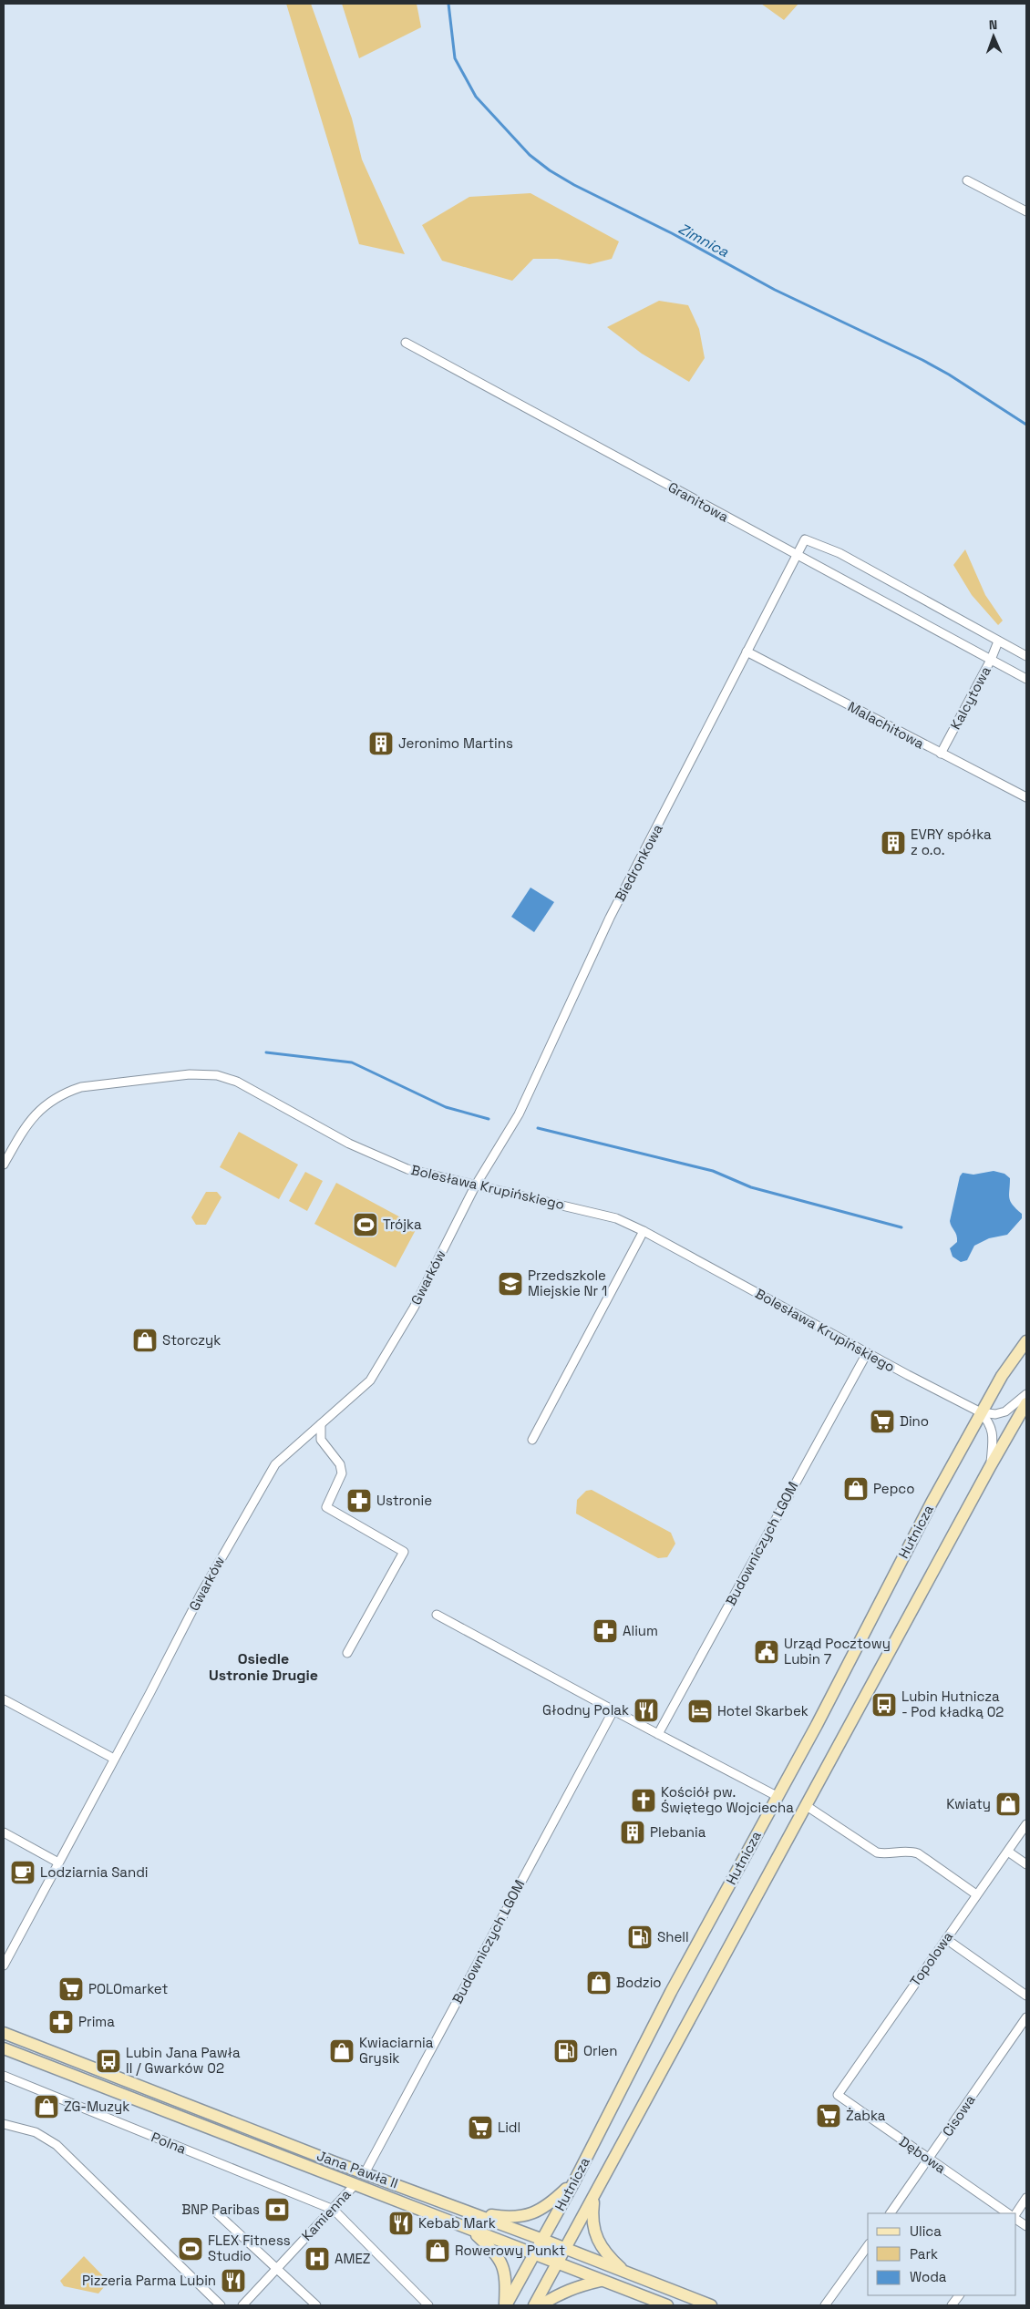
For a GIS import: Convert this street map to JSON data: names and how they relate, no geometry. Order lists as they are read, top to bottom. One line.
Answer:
{"streets":{"main road":["Hutnicza","Jana Pawła II"],"street":["Granitowa","Kalcytowa","Malachitowa","Biedronkowa","Bolesława Krupińskiego","Gwarków","Budowniczych LGOM","Topolowa","Cisowa","Polna","Dębowa","Kamienna"]},"crossings":[["Granitowa","Kalcytowa"],["Granitowa","Biedronkowa"],["Kalcytowa","Malachitowa"],["Kalcytowa","Biedronkowa"],["Malachitowa","Biedronkowa"],["Biedronkowa","Bolesława Krupińskiego"],["Biedronkowa","Gwarków"],["Bolesława Krupińskiego","Gwarków"],["Bolesława Krupińskiego","Hutnicza"],["Bolesława Krupińskiego","Budowniczych LGOM"],["Hutnicza","Jana Pawła II"],["Budowniczych LGOM","Jana Pawła II"],["Topolowa","Dębowa"],["Cisowa","Dębowa"],["Polna","Kamienna"],["Jana Pawła II","Kamienna"]],"districts":["Osiedle Ustronie Drugie"],"water":["Zimnica"],"places":{"building":["Jeronimo Martins","EVRY spółka z o.o.","Plebania"],"sports":["Trójka","FLEX Fitness Studio"],"school or university":["Przedszkole Miejskie Nr 1"],"shop":["Storczyk","Pepco","Kwiaty","Bodzio","Kwiaciarnia Grysik","ZG-Muzyk","Rowerowy Punkt"],"supermarket":["Dino","POLOmarket","Żabka","Lidl"],"pharmacy":["Ustronie","Alium","Prima"],"public building":["Urząd Pocztowy Lubin 7"],"bus stop":["Lubin Hutnicza - Pod kładką 02","Lubin Jana Pawła II / Gwarków 02"],"restaurant":["Głodny Polak","Kebab Mark","Pizzeria Parma Lubin"],"hotel":["Hotel Skarbek"],"church":["Kościół pw. Świętego Wojciecha"],"cafe":["Lodziarnia Sandi"],"fuel station":["Shell","Orlen"],"bank":["BNP Paribas"],"hospital":["AMEZ"]},"legend":["Ulica","Park","Woda"],"north":"top"}
